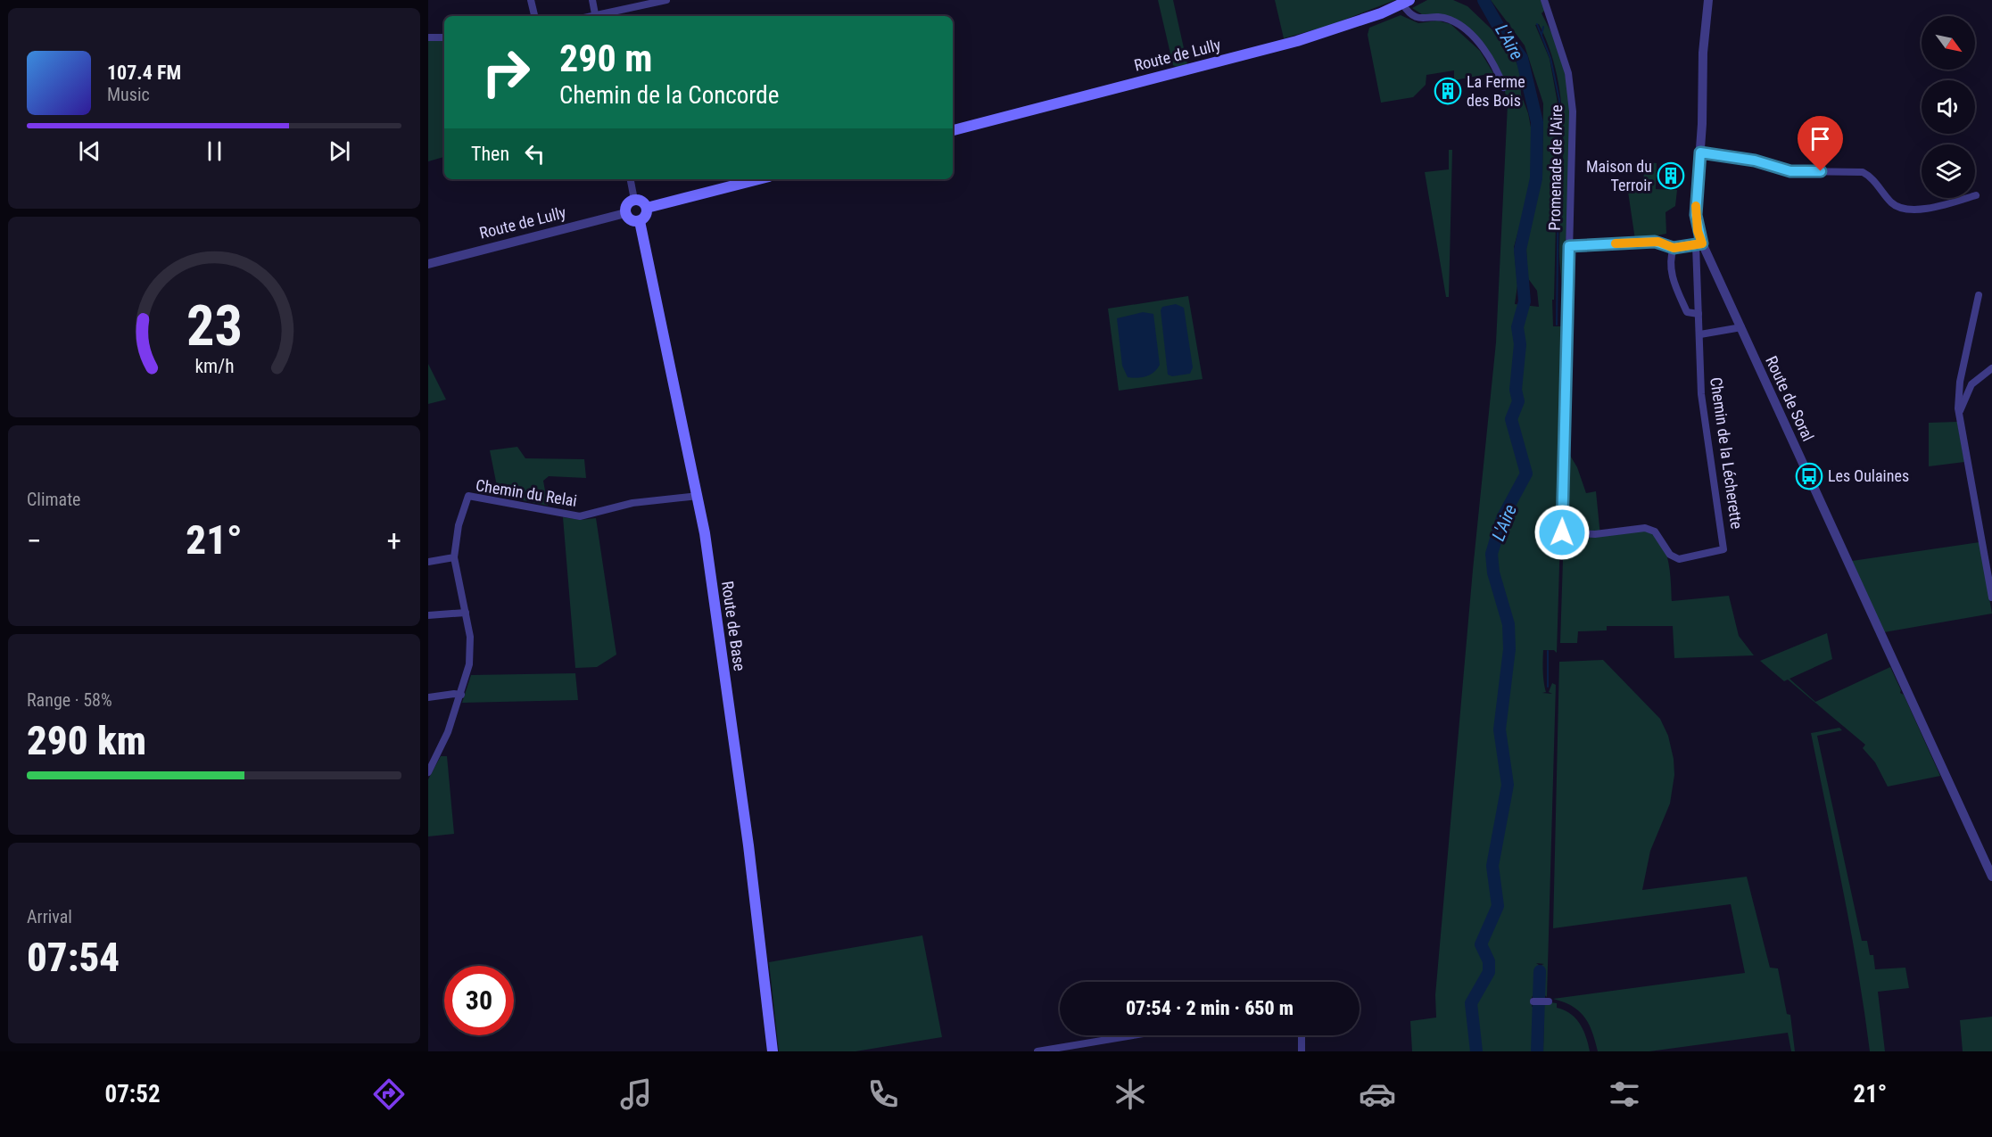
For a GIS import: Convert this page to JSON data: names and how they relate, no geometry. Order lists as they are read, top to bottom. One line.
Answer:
{"streets":{"main road":["Route de Lully","Route de Base"],"street":["Promenade de l'Aire","Route de Soral","Chemin de la Lécherette","Chemin du Relai"]},"crossings":[["Route de Lully","Route de Base"],["Promenade de l'Aire","Chemin de la Lécherette"],["Route de Soral","Chemin de la Lécherette"],["Chemin du Relai","Route de Base"]],"water":["L'Aire"],"places":{"building":["La Ferme des Bois","Maison du Terroir"],"bus stop":["Les Oulaines"]},"north":"bottom right","page":{"turn":["290 m","Chemin de la Concorde"],"song":["107.4 FM","Music"],"then":"Then","tile":["Climate",["Range · 58%","290 km"],["Arrival","07:54"]],"heat":["−","21°","+"],"limit":"30","trip":"07:54 · 2 min · 650 m","tabs":["07:52","21°"],"gauge":["23","km/h"]}}
